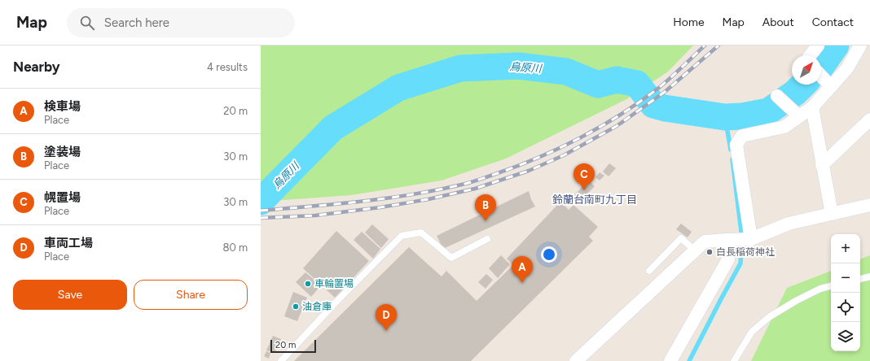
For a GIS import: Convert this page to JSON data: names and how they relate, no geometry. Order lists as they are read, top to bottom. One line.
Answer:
{"districts":["鈴蘭台南町九丁目"],"water":["烏原川"],"places":["白長稲荷神社","車輪置場","油倉庫"],"scale_bar":"20 m","north":"top right","page":{"header":"Map","search":"Search here","nav":["Home","Map","About","Contact"],"heading":["Nearby","4 results"],"list":[{"mark":"A","name":"検車場","note":"Place","value":"20 m"},{"mark":"B","name":"塗装場","note":"Place","value":"30 m"},{"mark":"C","name":"幌置場","note":"Place","value":"30 m"},{"mark":"D","name":"車両工場","note":"Place","value":"80 m"}],"pins":["C","B","A","D"],"map_buttons":["+","−"],"buttons":["Save","Share"],"scale":"20 m"}}
